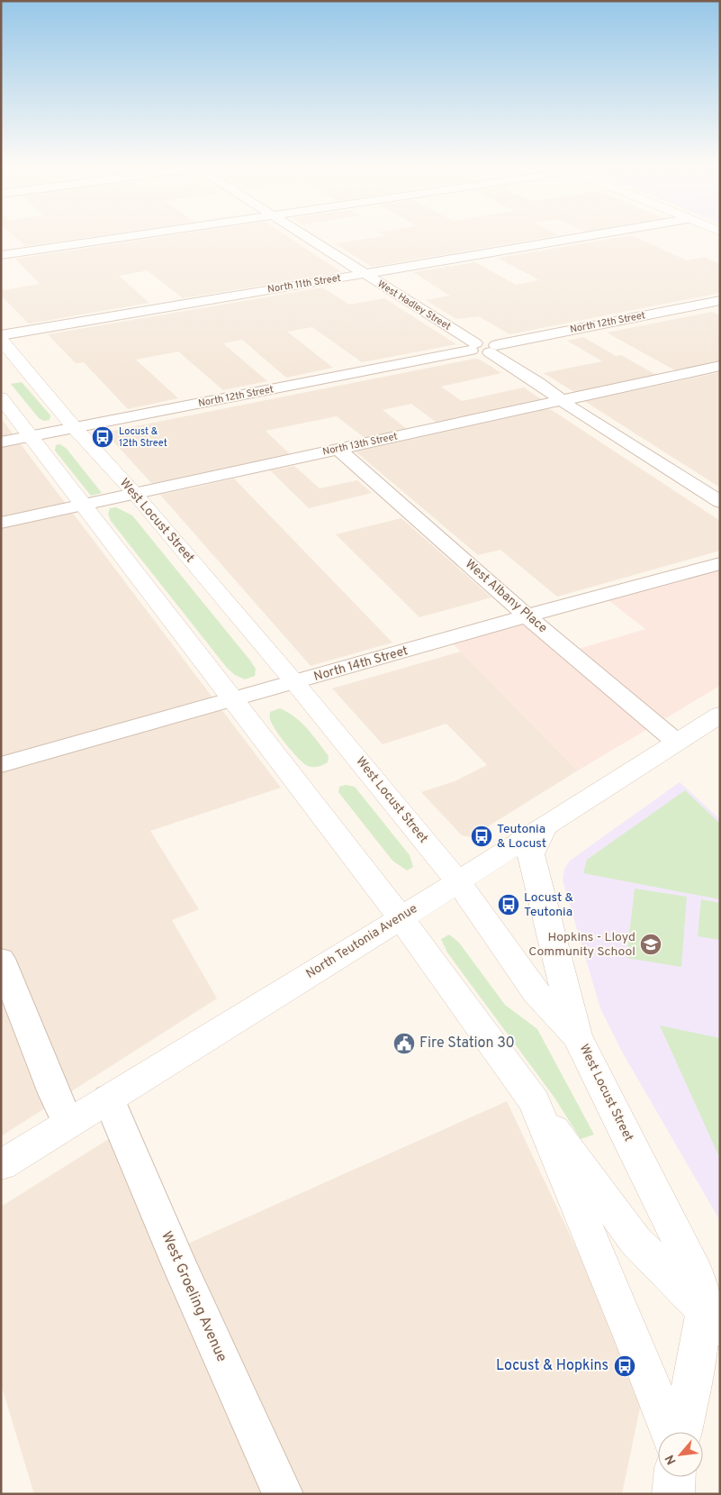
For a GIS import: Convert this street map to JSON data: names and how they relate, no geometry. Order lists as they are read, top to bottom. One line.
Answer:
{"streets":{"main road":["West Locust Street","North Teutonia Avenue"],"street":["North 11th Street","West Hadley Street","North 12th Street","North 13th Street","West Albany Place","North 14th Street","West Groeling Avenue"]},"crossings":[["North 11th Street","West Hadley Street"],["West Hadley Street","North 12th Street"],["North 12th Street","West Locust Street"],["North 13th Street","West Locust Street"],["North 13th Street","West Albany Place"],["West Locust Street","North 14th Street"],["West Locust Street","North Teutonia Avenue"],["West Albany Place","North 14th Street"],["West Albany Place","North Teutonia Avenue"],["North Teutonia Avenue","West Groeling Avenue"]],"places":{"bus stop":["Locust & 12th Street","Teutonia & Locust","Locust & Teutonia","Locust & Hopkins"],"school or university":["Hopkins - Lloyd Community School"],"public building":["Fire Station 30"]},"north":"bottom left"}
